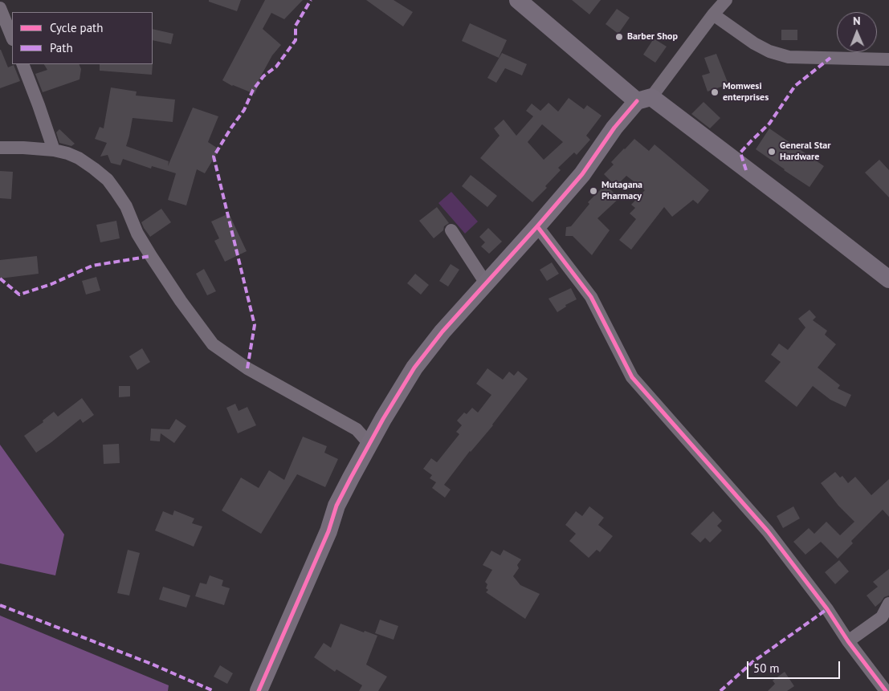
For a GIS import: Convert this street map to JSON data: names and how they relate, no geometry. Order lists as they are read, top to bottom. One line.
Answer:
{"places":["Barber Shop","Momwesi enterprises","General Star Hardware","Mutagana Pharmacy"],"legend":["Cycle path","Path"],"scale_bar":"50 m","north":"top"}
